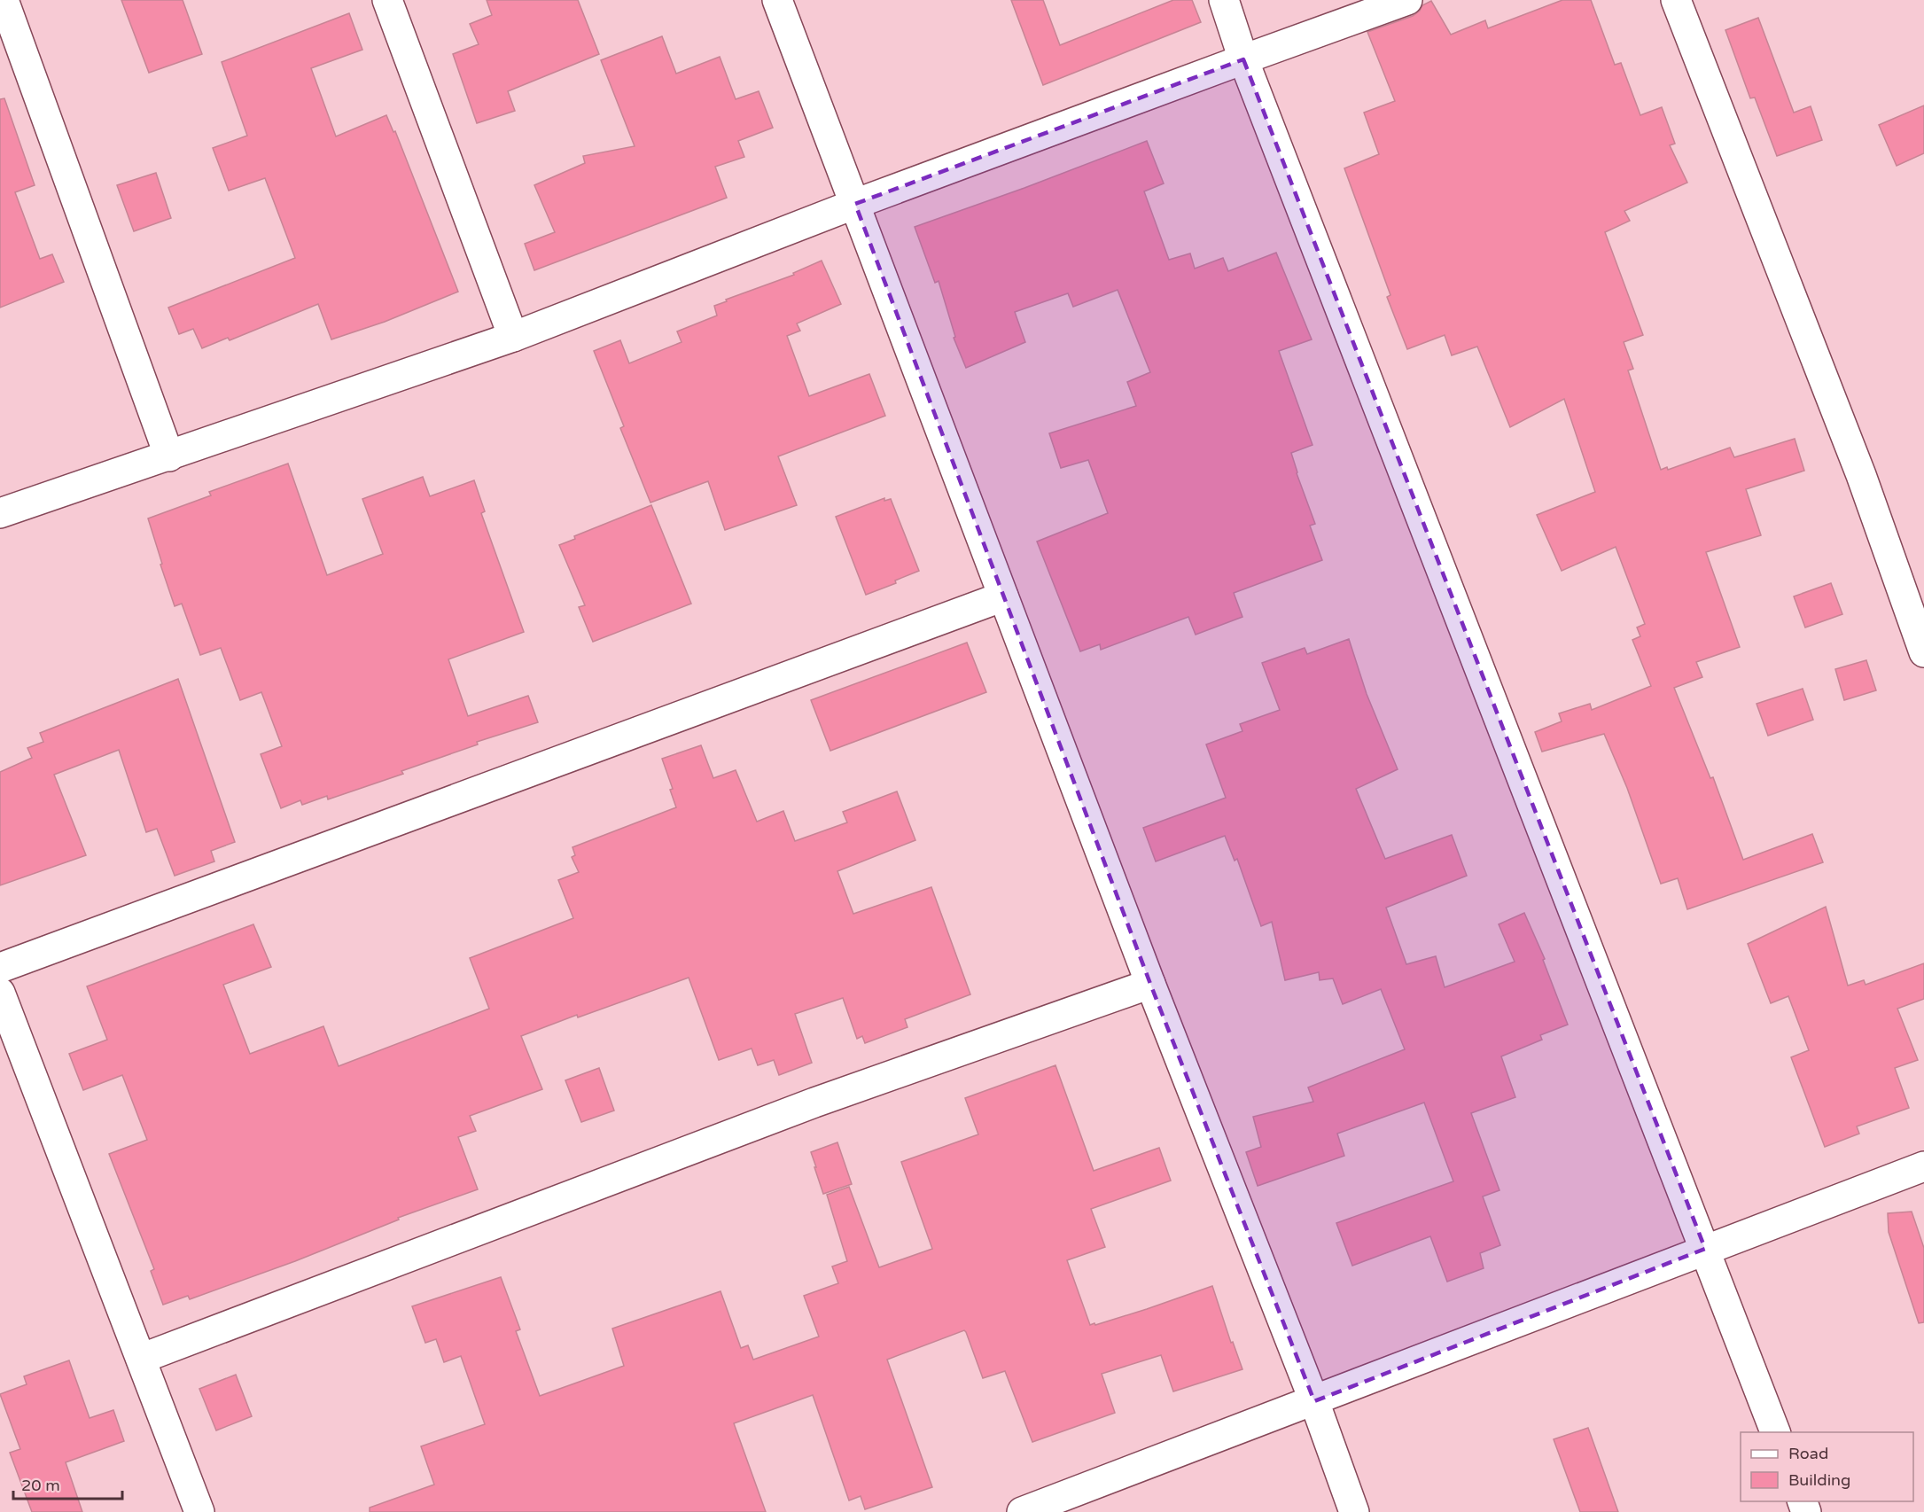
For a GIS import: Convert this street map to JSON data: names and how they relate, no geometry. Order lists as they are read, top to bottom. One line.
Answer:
{"legend":["Road","Building"],"scale_bar":"20 m"}
